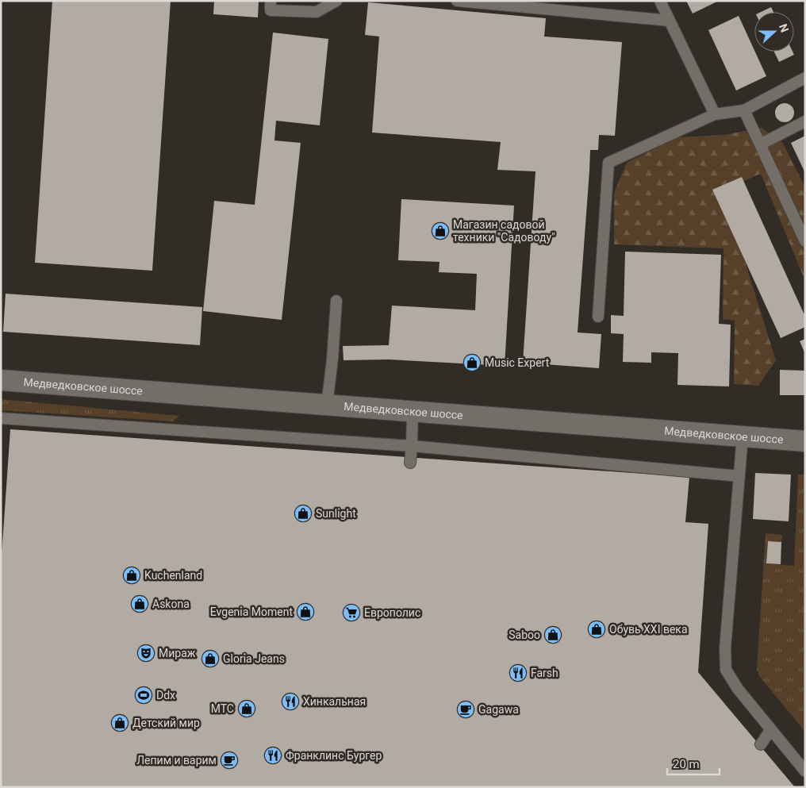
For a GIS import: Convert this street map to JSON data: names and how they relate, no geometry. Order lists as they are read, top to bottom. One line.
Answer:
{"streets":{"street":["Медведковское шоссе"]},"places":{"shop":["Магазин садовой техники \"Садоводу\"","Music Expert","Sunlight","Kuchenland","Askona","Evgenia Moment","Обувь XXI века","Saboo","Gloria Jeans","МТС","Детский мир"],"supermarket":["Европолис"],"theatre":["Мираж"],"restaurant":["Farsh","Хинкальная","Франклинс Бургер"],"sports":["Ddx"],"cafe":["Gagawa","Лепим и варим"]},"scale_bar":"20 m","north":"right"}
